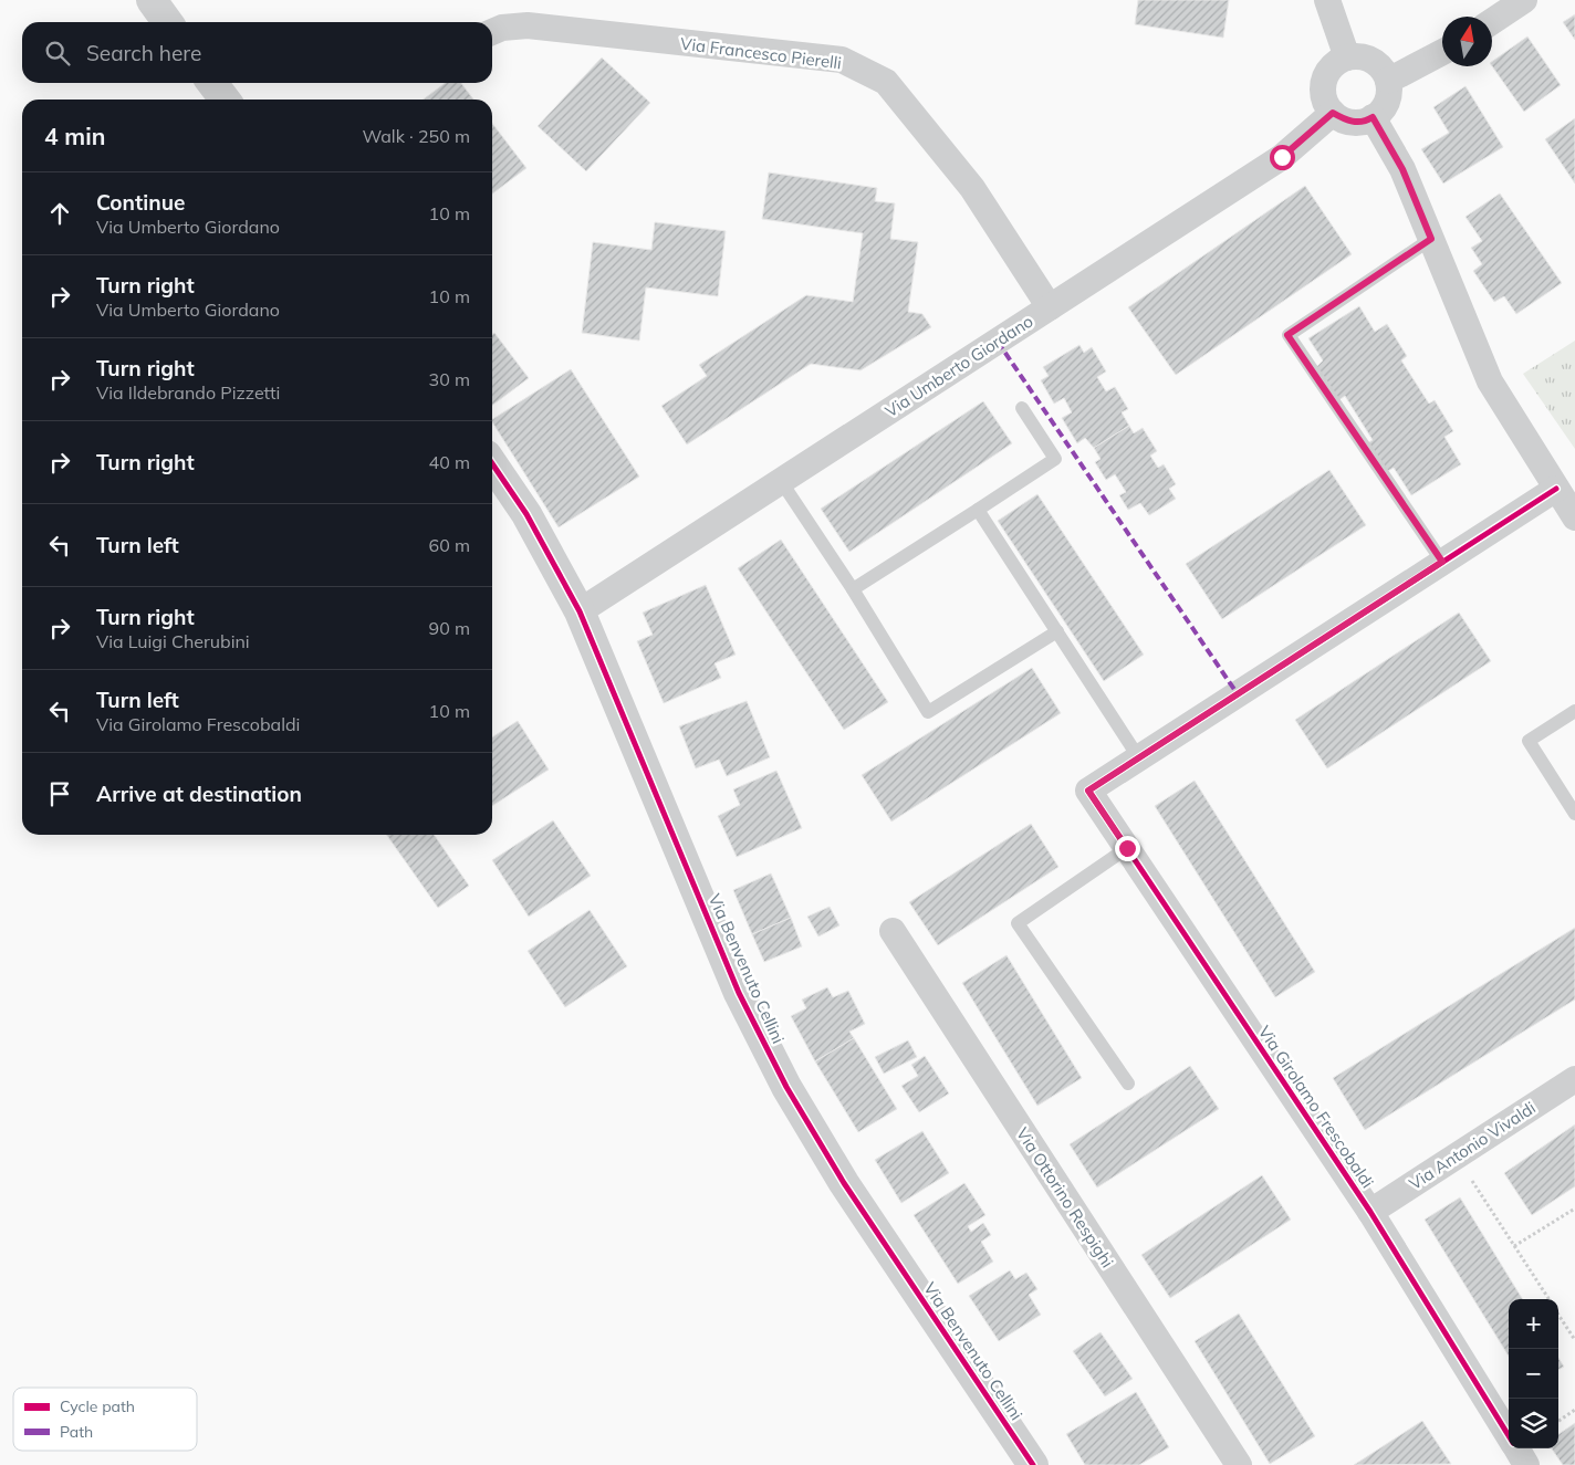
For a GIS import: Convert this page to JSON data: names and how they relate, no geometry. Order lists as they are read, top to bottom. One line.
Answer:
{"streets":{"street":["Via Francesco Pierelli","Via Umberto Giordano","Via Benvenuto Cellini","Via Girolamo Frescobaldi","Via Antonio Vivaldi","Via Ottorino Respighi"]},"crossings":[["Via Francesco Pierelli","Via Umberto Giordano"],["Via Umberto Giordano","Via Benvenuto Cellini"],["Via Girolamo Frescobaldi","Via Antonio Vivaldi"]],"legend":["Cycle path","Path"],"north":"top","page":{"search":"Search here","heading":["4 min","Walk · 250 m"],"list":[["Continue","Via Umberto Giordano","10 m"],["Turn right","Via Umberto Giordano","10 m"],["Turn right","Via Ildebrando Pizzetti","30 m"],["Turn right","40 m"],["Turn left","60 m"],["Turn right","Via Luigi Cherubini","90 m"],["Turn left","Via Girolamo Frescobaldi","10 m"],"Arrive at destination"],"map_buttons":["+","−"]}}
